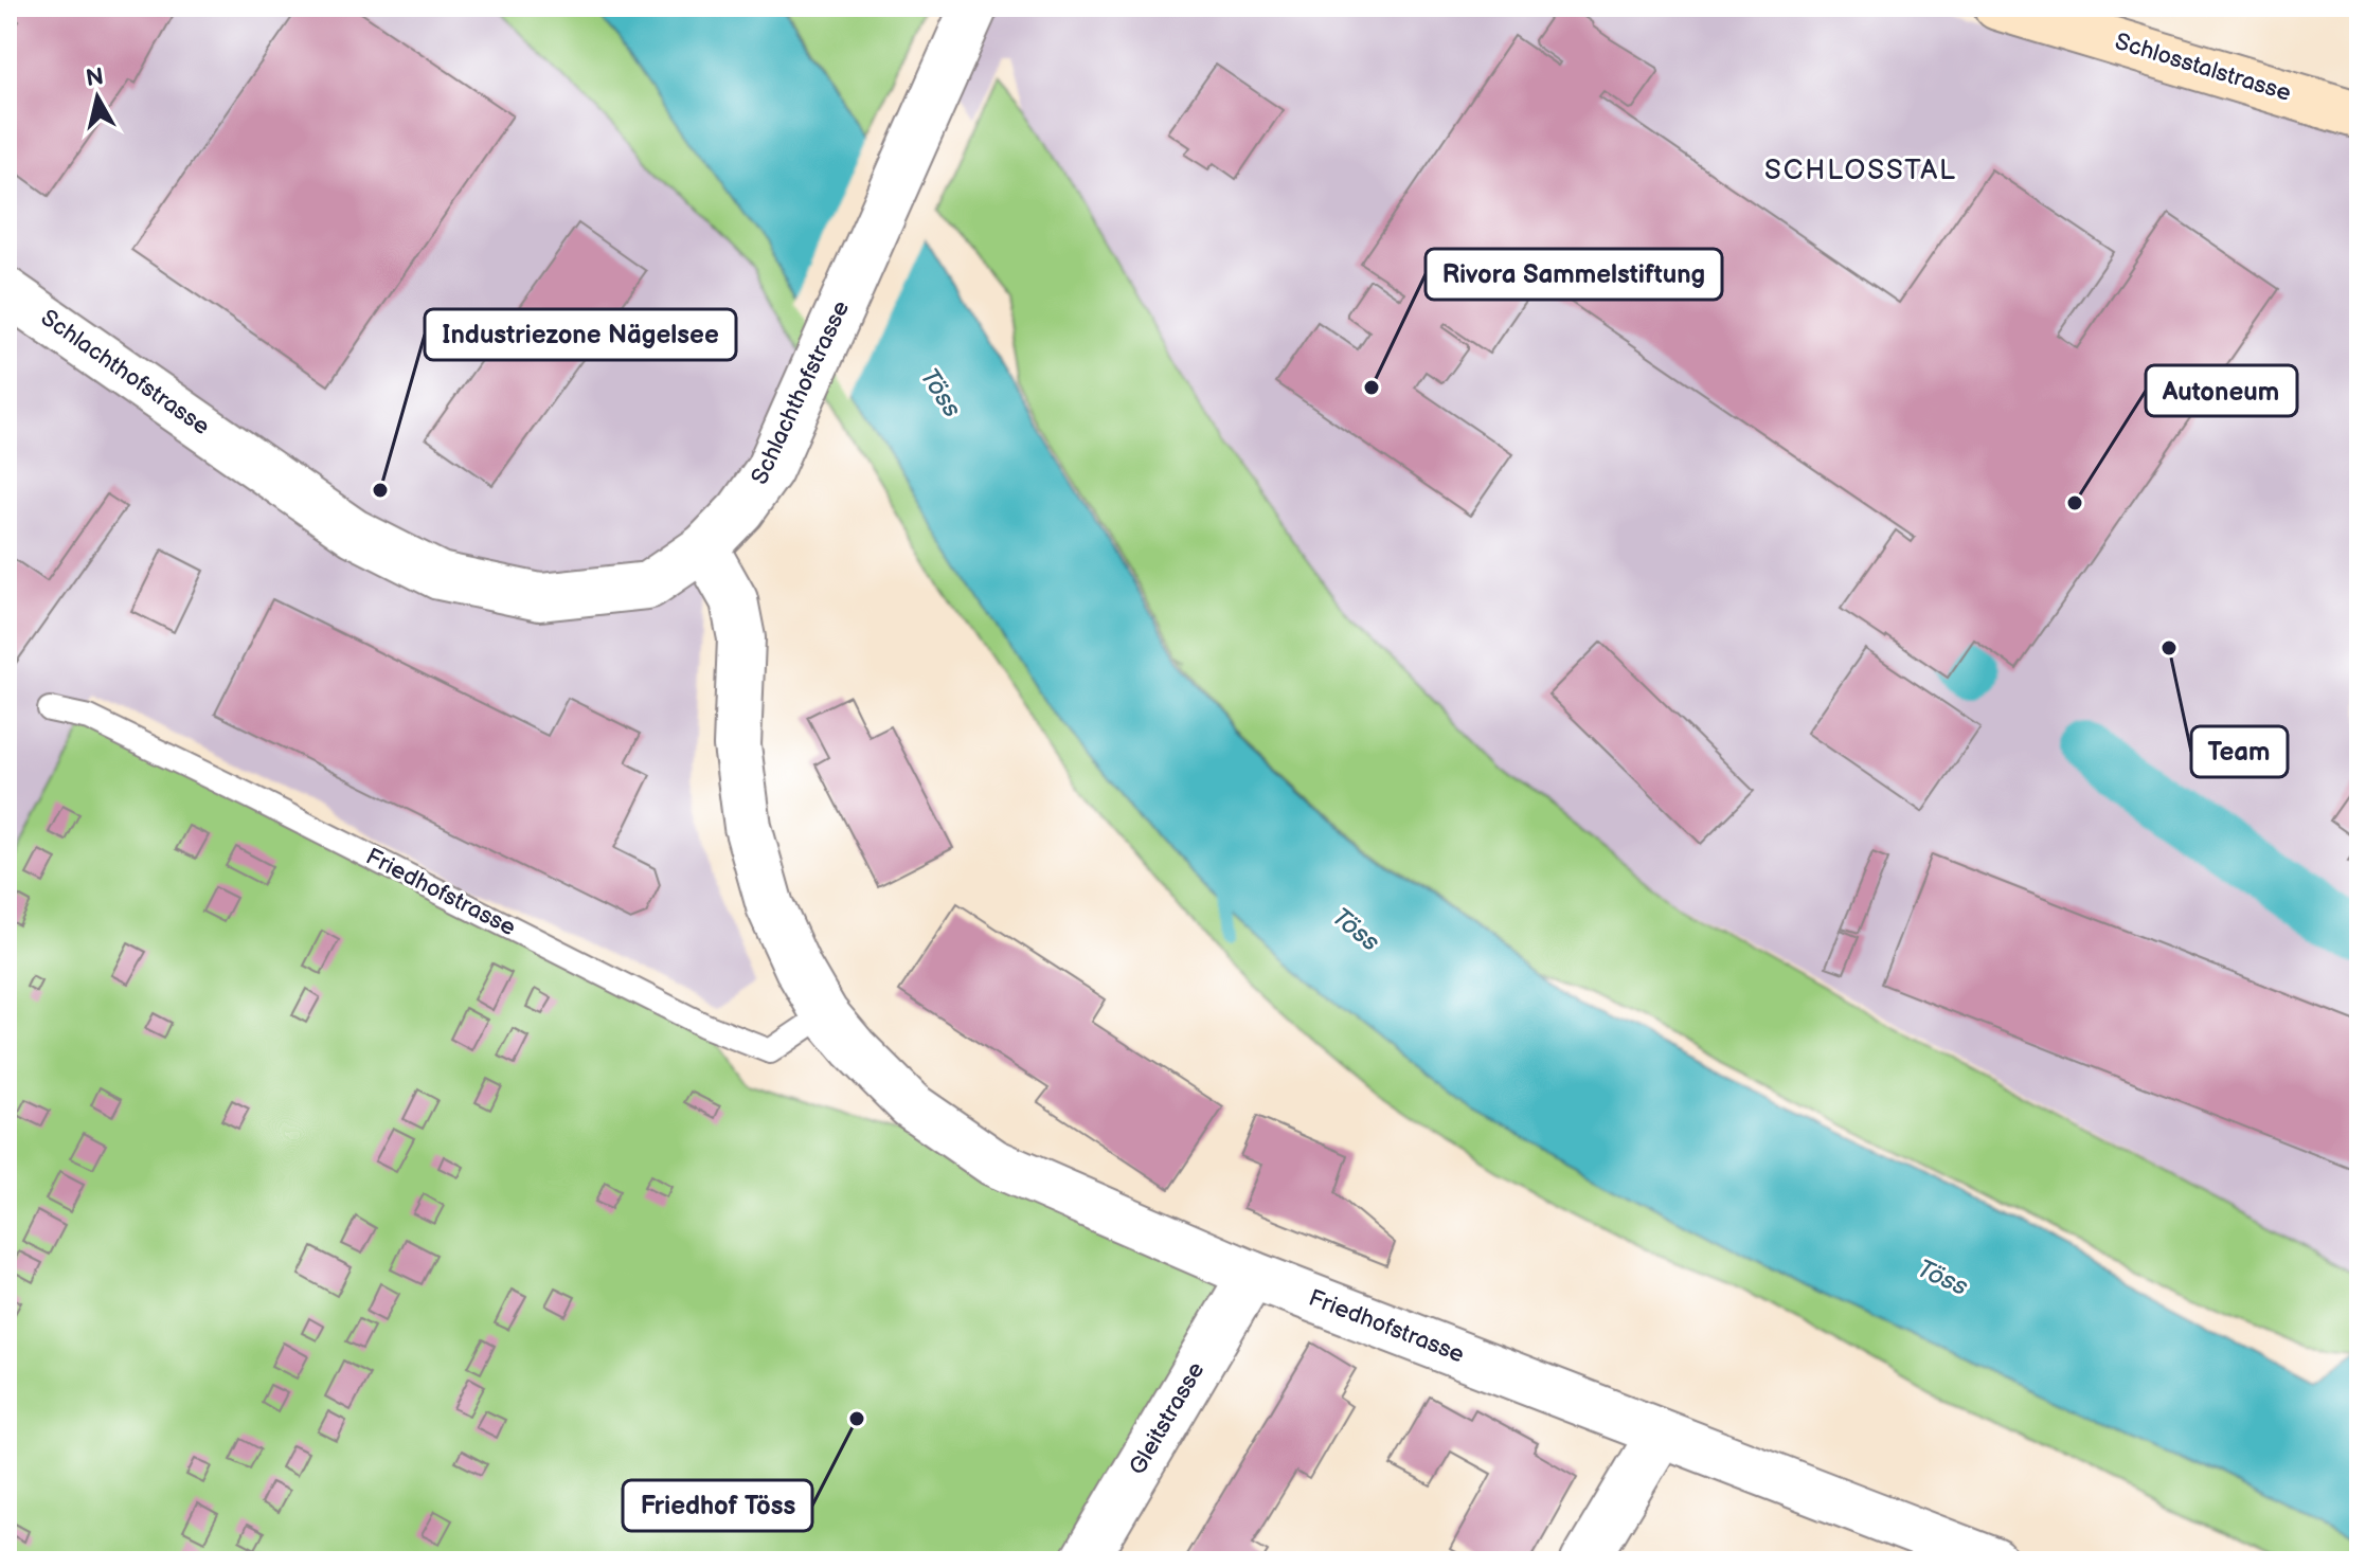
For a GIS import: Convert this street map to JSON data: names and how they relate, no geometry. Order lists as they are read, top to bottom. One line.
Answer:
{"streets":{"main road":["Schlosstalstrasse"],"street":["Schlachthofstrasse","Friedhofstrasse","Gleitstrasse"]},"crossings":[["Schlachthofstrasse","Friedhofstrasse"],["Friedhofstrasse","Gleitstrasse"]],"districts":["SCHLOSSTAL"],"water":["Töss"],"places":["Rivora Sammelstiftung","Industriezone Nägelsee","Autoneum","Team","Friedhof Töss"],"north":"top"}
